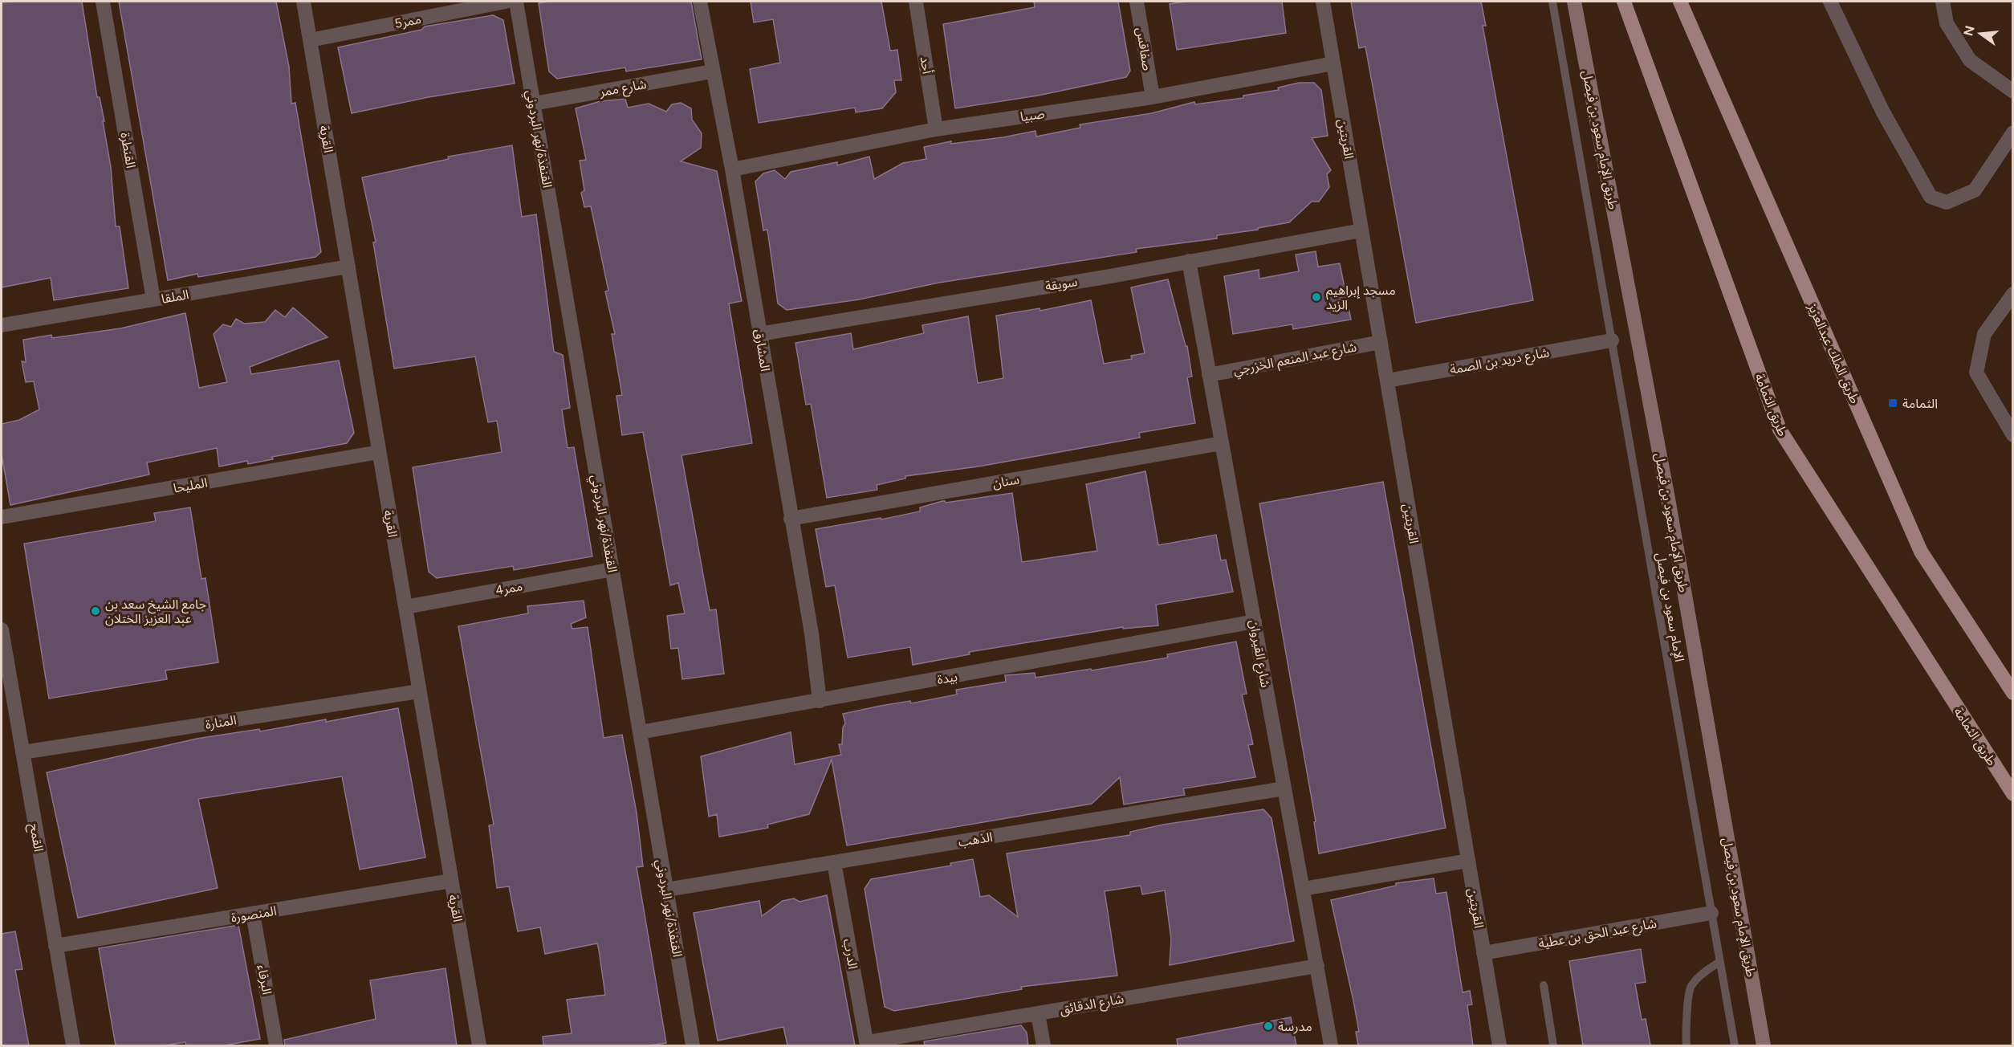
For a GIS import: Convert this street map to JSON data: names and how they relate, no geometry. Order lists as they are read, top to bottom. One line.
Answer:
{"streets":{"main road":["طريق الإمام سعود بن فيصل","طريق الملك عبدالعزيز","طريق الثمامة"],"street":["ممر5","صفاقس","أحد","شارع ممر","صبيا","القرية","القنفذة/نهر البردوني","القريتين","القنطرة","سويقة","الملقا","المشارق","شارع عبد المنعم الخزرجي","شارع دريد بن الصمة","سنان","المليحا","ممر4","شارع القيروان","بيدة","المنارة","القمح","الذهب","المنصورة","شارع عبد الحق بن عطية","الدرب","البرقاء","شارع الدقائق"],"lane":["الإمام سعود بن فيصل"]},"crossings":[["ممر5","القرية"],["صفاقس","صبيا"],["أحد","صبيا"],["شارع ممر","القنفذة/نهر البردوني"],["شارع ممر","المشارق"],["صبيا","القريتين"],["صبيا","المشارق"],["القرية","الملقا"],["القرية","المليحا"],["القرية","ممر4"],["القرية","المنارة"],["القرية","المنصورة"],["القنفذة/نهر البردوني","ممر4"],["القنفذة/نهر البردوني","بيدة"],["القنفذة/نهر البردوني","الذهب"],["القريتين","سويقة"],["القريتين","شارع عبد المنعم الخزرجي"],["القريتين","شارع دريد بن الصمة"],["القريتين","شارع عبد الحق بن عطية"],["القنطرة","الملقا"],["سويقة","المشارق"],["سويقة","شارع القيروان"],["المشارق","سنان"],["المشارق","بيدة"],["شارع عبد المنعم الخزرجي","شارع القيروان"],["شارع دريد بن الصمة","الإمام سعود بن فيصل"],["سنان","شارع القيروان"],["الإمام سعود بن فيصل","شارع عبد الحق بن عطية"],["شارع القيروان","بيدة"],["شارع القيروان","الذهب"],["شارع القيروان","شارع الدقائق"],["المنارة","القمح"],["القمح","المنصورة"],["الذهب","الدرب"],["المنصورة","البرقاء"],["الدرب","شارع الدقائق"]],"places":{"other":["مسجد إبراهيم الزيد","جامع الشيخ سعد بن عبد العزيز الختلان","مدرسة"],"transit":["الثمامة"]},"north":"left"}
